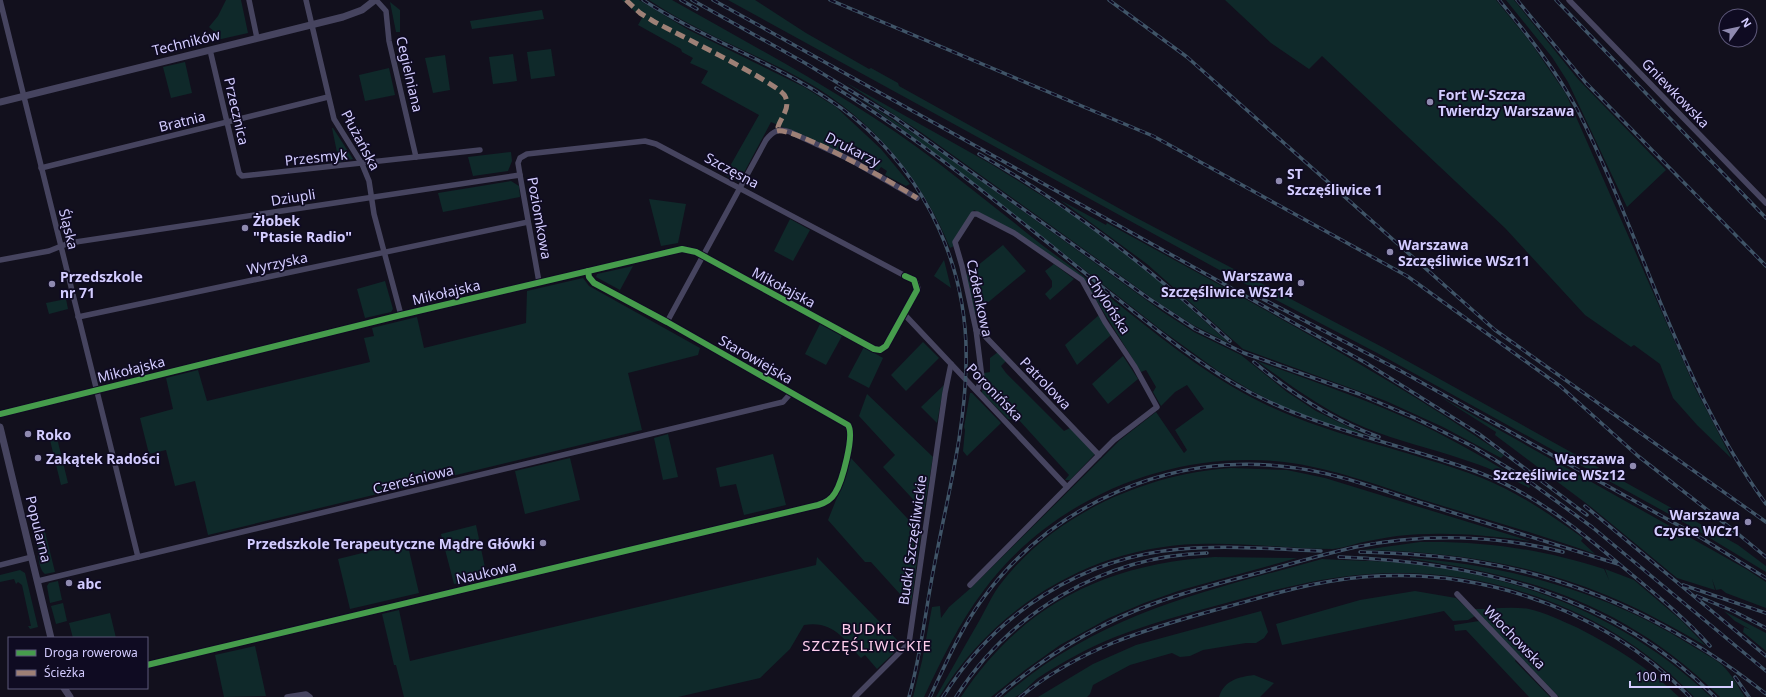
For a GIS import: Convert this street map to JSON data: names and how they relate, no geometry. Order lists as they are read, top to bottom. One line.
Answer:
{"streets":{"street":["Techników","Cegielniana","Gniewkowska","Przecznica","Bratnia","Płużańska","Drukarzy","Przesmyk","Szczęsna","Dziupli","Poziomkowa","Śląska","Wyrzyska","Mikołajska","Czółenkowa","Chylońska","Starowiejska","Patrolowa","Poronińska","Czereśniowa","Popularna","Budki Szczęśliwickie","Naukowa","Włochowska"]},"crossings":[["Techników","Cegielniana"],["Techników","Przecznica"],["Techników","Płużańska"],["Techników","Śląska"],["Cegielniana","Przesmyk"],["Przecznica","Bratnia"],["Przecznica","Przesmyk"],["Bratnia","Płużańska"],["Bratnia","Śląska"],["Płużańska","Przesmyk"],["Płużańska","Dziupli"],["Płużańska","Wyrzyska"],["Płużańska","Mikołajska"],["Drukarzy","Szczęsna"],["Szczęsna","Poziomkowa"],["Szczęsna","Mikołajska"],["Szczęsna","Poronińska"],["Dziupli","Poziomkowa"],["Dziupli","Śląska"],["Poziomkowa","Wyrzyska"],["Poziomkowa","Mikołajska"],["Śląska","Wyrzyska"],["Śląska","Mikołajska"],["Śląska","Czereśniowa"],["Mikołajska","Starowiejska"],["Mikołajska","Poronińska"],["Czółenkowa","Chylońska"],["Czółenkowa","Patrolowa"],["Czółenkowa","Poronińska"],["Chylońska","Patrolowa"],["Starowiejska","Czereśniowa"],["Starowiejska","Naukowa"],["Poronińska","Budki Szczęśliwickie"],["Czereśniowa","Popularna"]],"districts":["BUDKI SZCZĘŚLIWICKIE"],"places":["Fort W-Szcza Twierdzy Warszawa","ST Szczęśliwice 1","Żłobek \"Ptasie Radio\"","Warszawa Szczęśliwice WSz11","Warszawa Szczęśliwice WSz14","Przedszkole nr 71","Roko","Zakątek Radości","Warszawa Szczęśliwice WSz12","Warszawa Czyste WCz1","Przedszkole Terapeutyczne Mądre Główki","abc"],"legend":["Droga rowerowa","Ścieżka"],"scale_bar":"100 m","north":"top right"}
